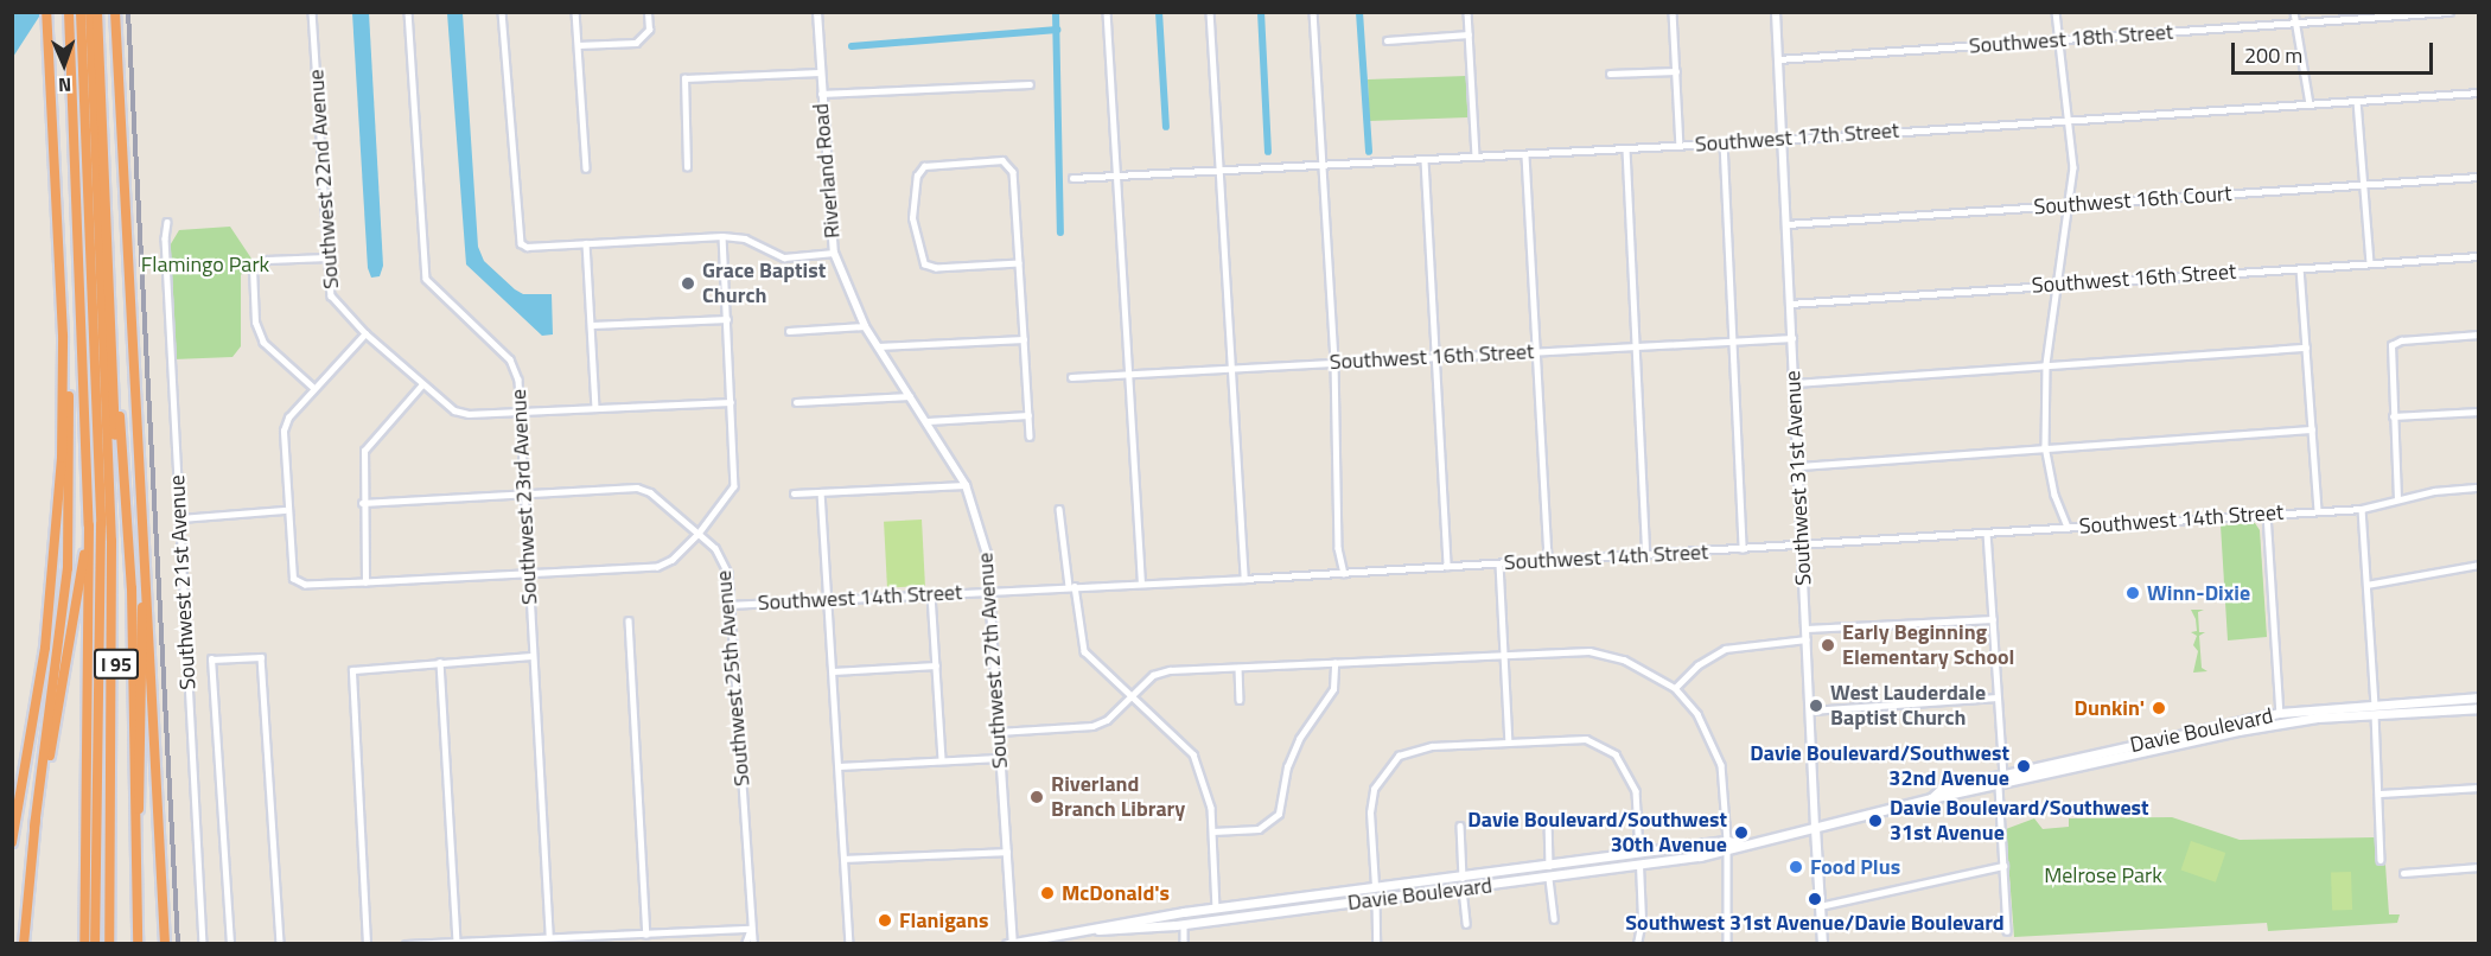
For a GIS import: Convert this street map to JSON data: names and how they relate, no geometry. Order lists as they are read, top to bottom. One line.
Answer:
{"streets":{"highway":["I 95"],"main road":["Southwest 31st Avenue","Davie Boulevard"],"street":["Southwest 18th Street","Southwest 17th Street","Riverland Road","Southwest 22nd Avenue","Southwest 16th Court","Southwest 16th Street","Southwest 23rd Avenue","Southwest 14th Street","Southwest 21st Avenue","Southwest 27th Avenue","Southwest 25th Avenue"]},"crossings":[["Southwest 18th Street","Southwest 31st Avenue"],["Southwest 17th Street","Southwest 31st Avenue"],["Riverland Road","Southwest 27th Avenue"],["Southwest 22nd Avenue","Southwest 23rd Avenue"],["Southwest 16th Court","Southwest 31st Avenue"],["Southwest 16th Street","Southwest 31st Avenue"],["Southwest 31st Avenue","Southwest 14th Street"],["Southwest 31st Avenue","Davie Boulevard"],["Southwest 23rd Avenue","Southwest 25th Avenue"],["Southwest 14th Street","Southwest 27th Avenue"],["Southwest 14th Street","Southwest 25th Avenue"],["Southwest 27th Avenue","Davie Boulevard"]],"parks":["Flamingo Park","Melrose Park"],"places":["Grace Baptist Church","Winn-Dixie","Early Beginning Elementary School","West Lauderdale Baptist Church","Dunkin'","Davie Boulevard/Southwest 32nd Avenue","Riverland Branch Library","Davie Boulevard/Southwest 31st Avenue","Davie Boulevard/Southwest 30th Avenue","Food Plus","McDonald's","Southwest 31st Avenue/Davie Boulevard","Flanigans"],"scale_bar":"200 m","north":"bottom"}
